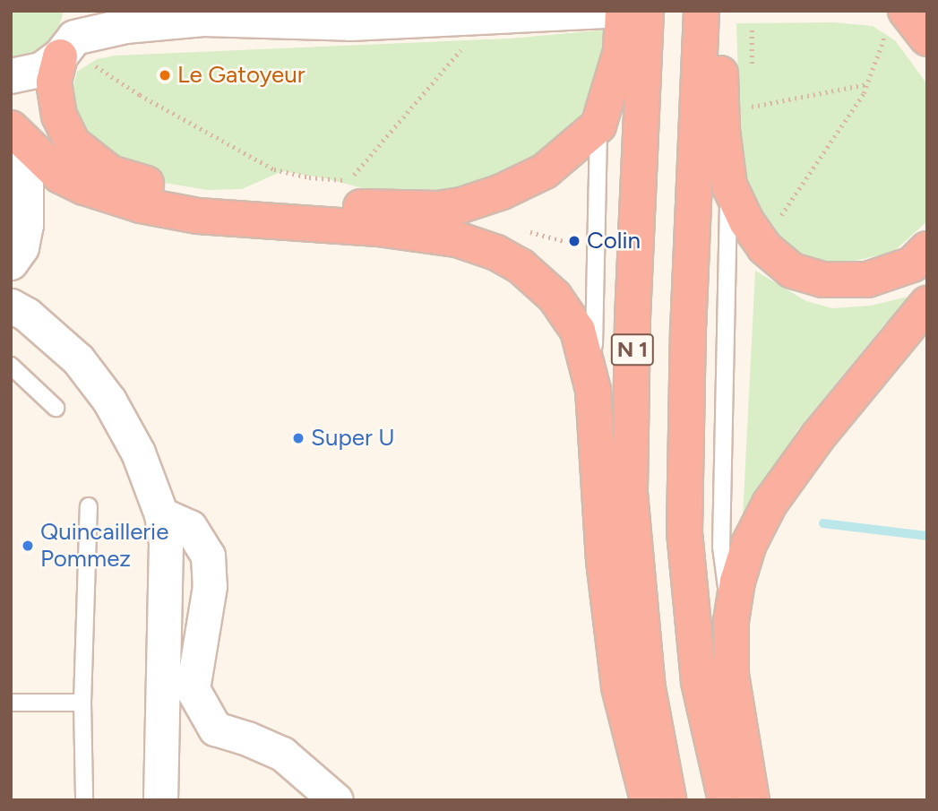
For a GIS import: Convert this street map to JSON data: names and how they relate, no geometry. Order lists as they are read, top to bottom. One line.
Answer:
{"streets":{"highway":["N 1"]},"places":["Le Gatoyeur","Colin","Super U","Quincaillerie Pommez"]}
